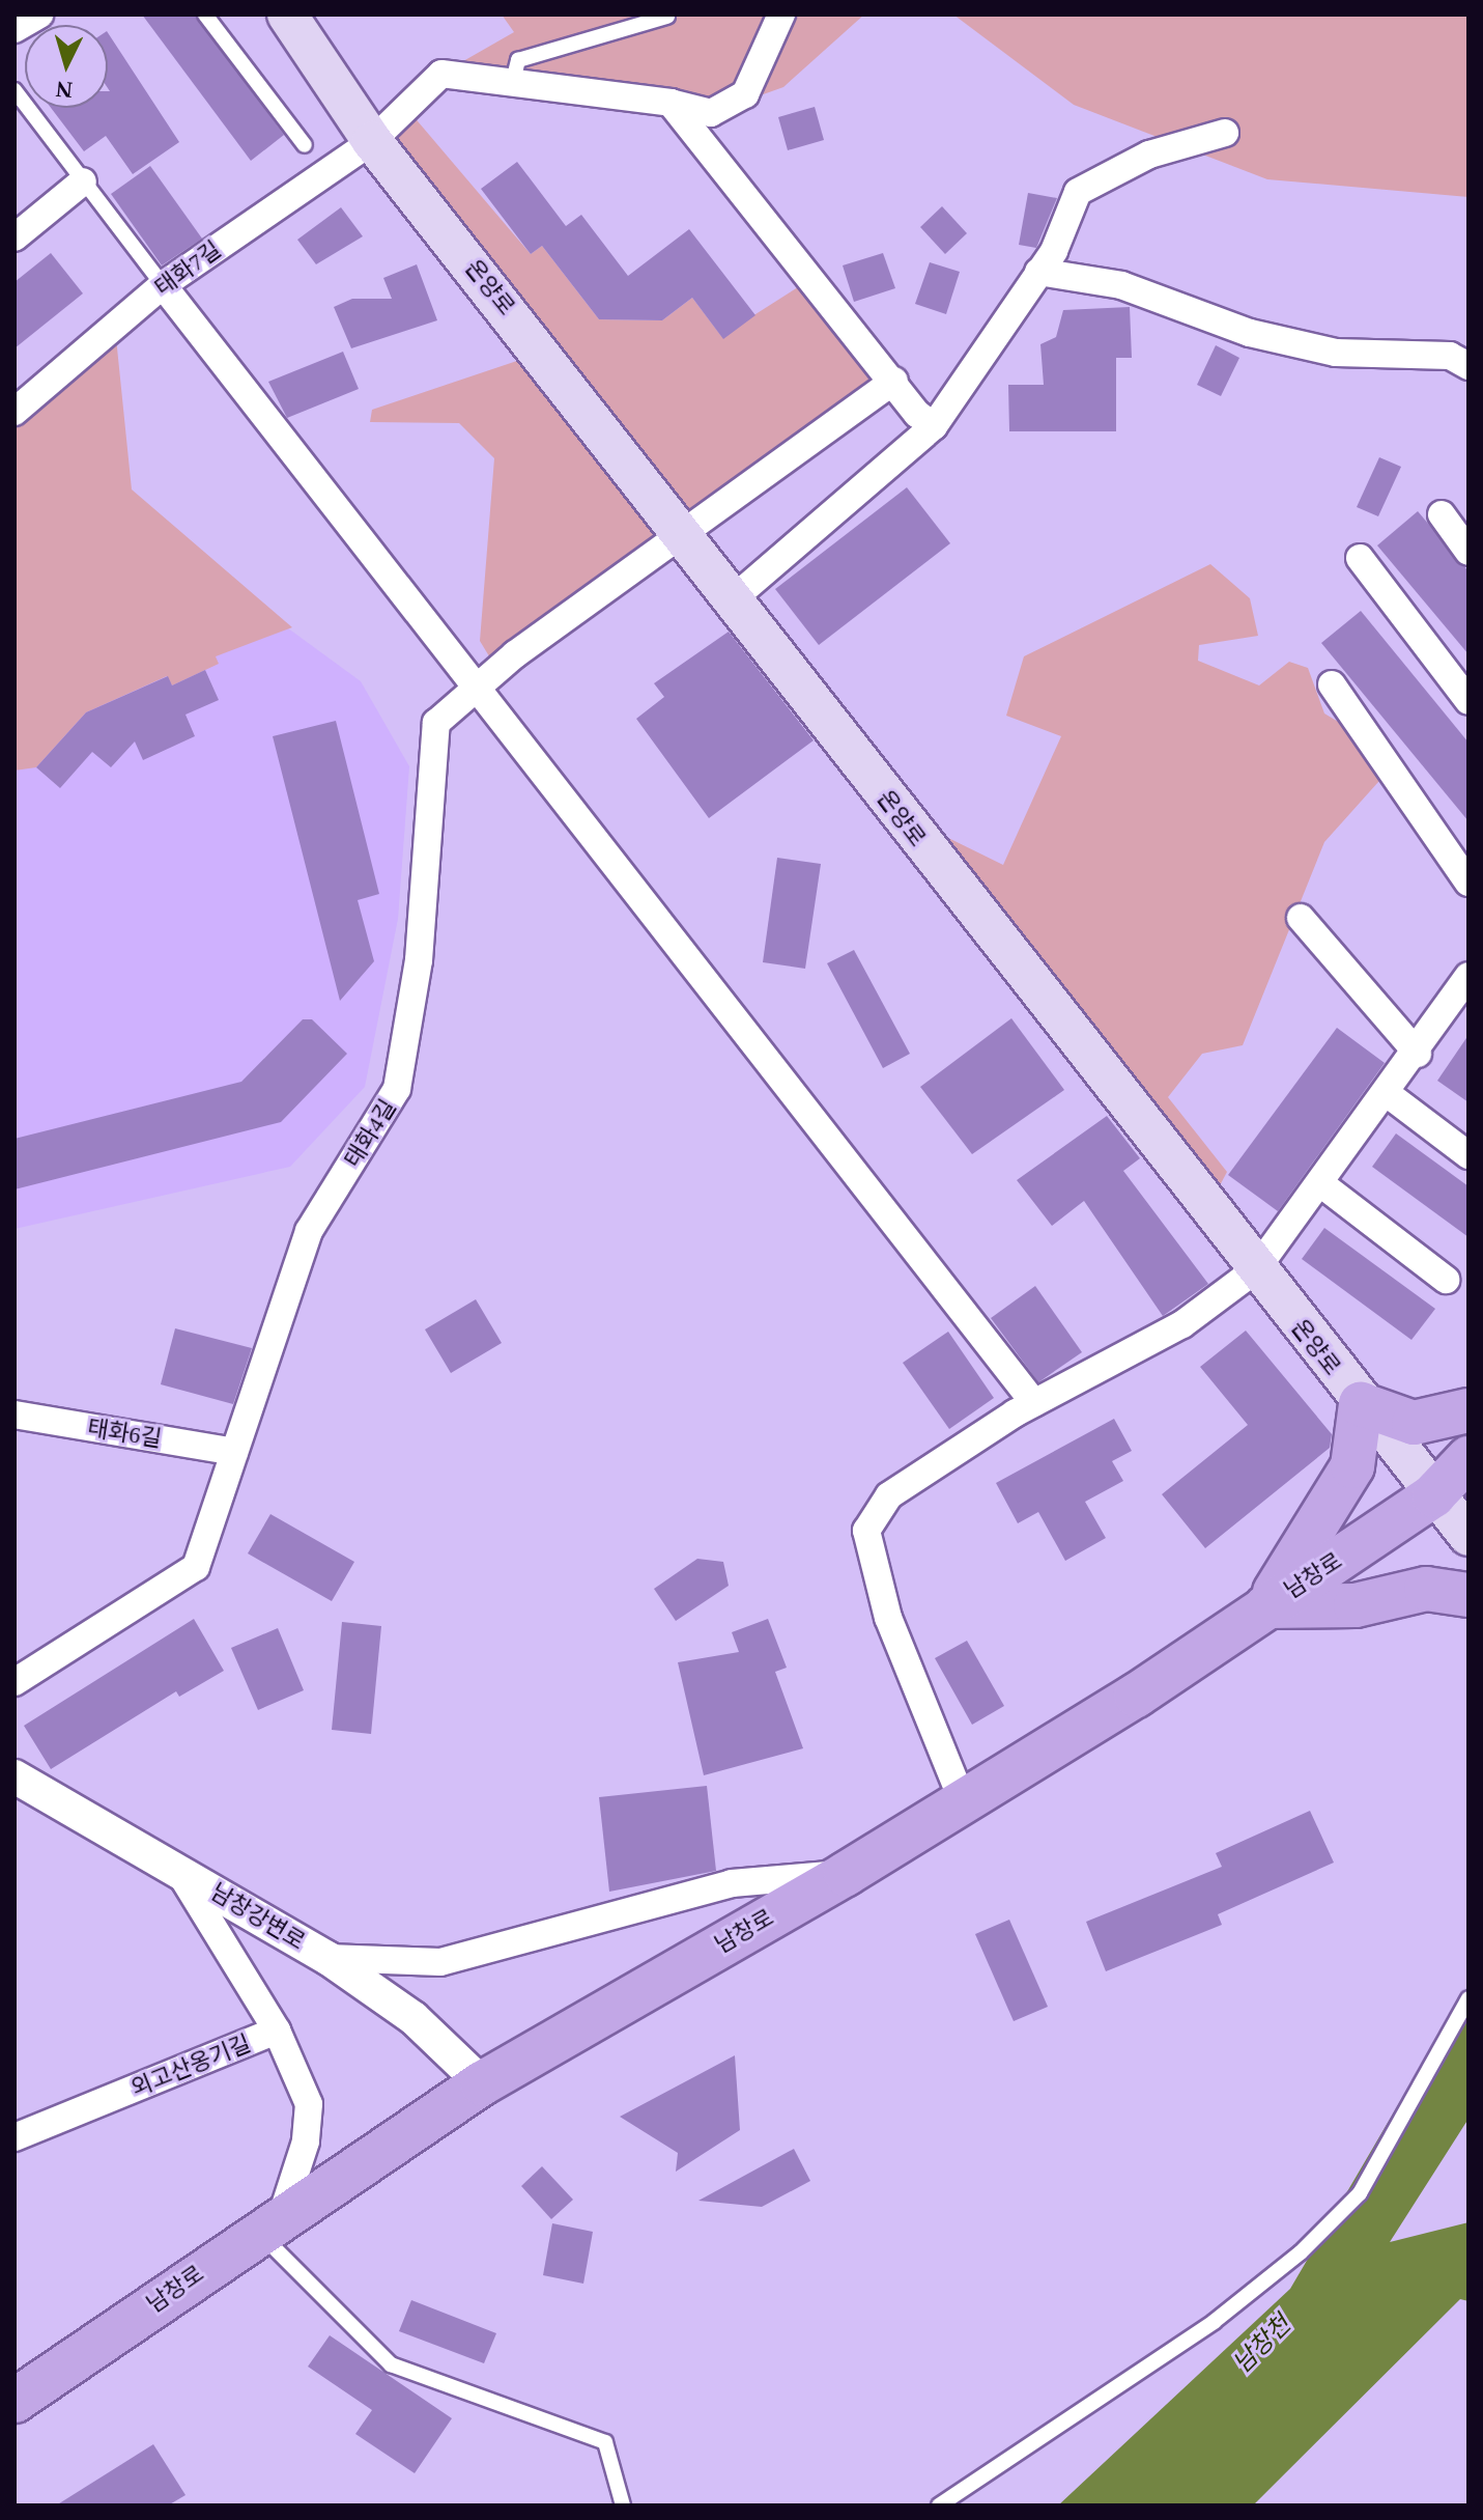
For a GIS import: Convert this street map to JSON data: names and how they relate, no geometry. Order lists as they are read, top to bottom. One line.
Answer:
{"streets":{"main road":["온양로","남창로"],"street":["태화7길","태화4길","태화6길","남창강변로","외고산옹기길"]},"crossings":[["태화7길","온양로"],["온양로","태화4길"],["온양로","남창로"],["태화4길","태화6길"],["남창로","남창강변로"],["남창로","외고산옹기길"]],"water":["남창천"],"north":"bottom"}
